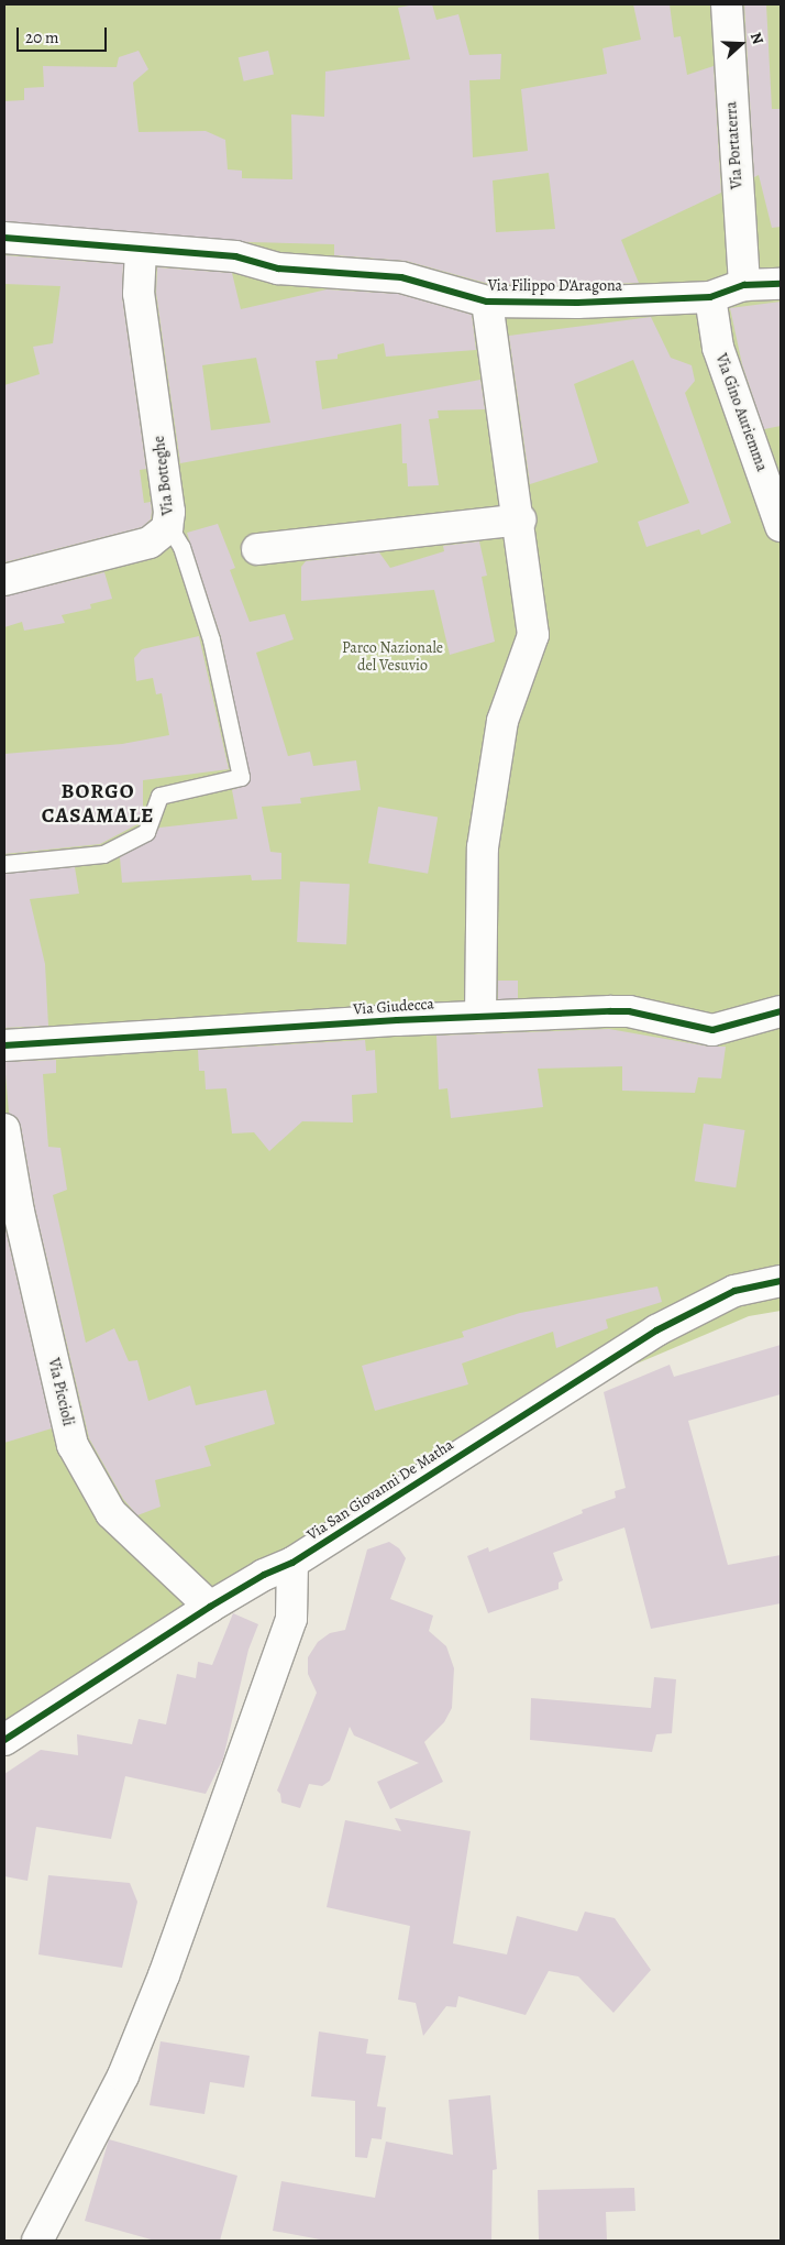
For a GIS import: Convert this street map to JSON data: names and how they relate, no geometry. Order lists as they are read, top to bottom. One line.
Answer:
{"streets":{"street":["Via Portaterra","Via Filippo D'Aragona","Via Gino Auriemma","Via Botteghe","Via Giudecca","Via Piccioli","Via San Giovanni De Matha"]},"crossings":[["Via Portaterra","Via Filippo D'Aragona"],["Via Filippo D'Aragona","Via Gino Auriemma"],["Via Filippo D'Aragona","Via Botteghe"],["Via Piccioli","Via San Giovanni De Matha"]],"districts":["BORGO CASAMALE"],"parks":["Parco Nazionale del Vesuvio"],"scale_bar":"20 m","north":"right"}
